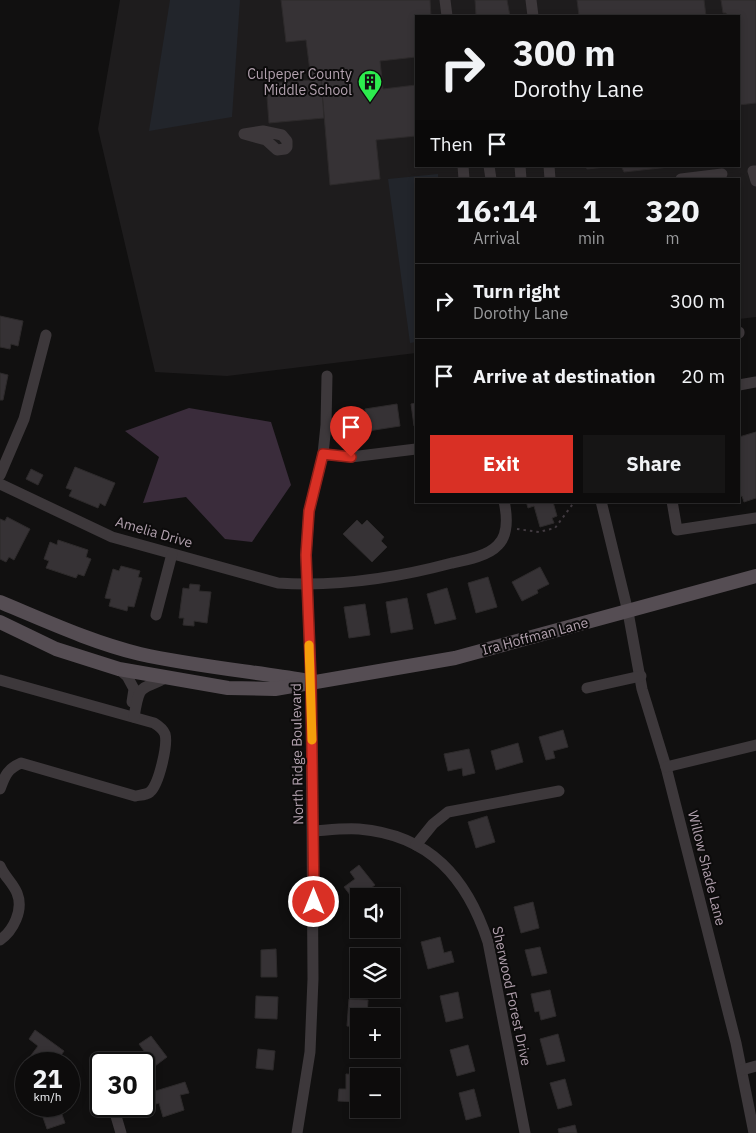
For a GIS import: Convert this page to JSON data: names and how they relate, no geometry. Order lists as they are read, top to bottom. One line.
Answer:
{"streets":{"main road":["Ira Hoffman Lane"],"street":["Amelia Drive","North Ridge Boulevard","Willow Shade Lane","Sherwood Forest Drive"]},"crossings":[["Amelia Drive","North Ridge Boulevard"],["Ira Hoffman Lane","North Ridge Boulevard"],["Ira Hoffman Lane","Willow Shade Lane"],["North Ridge Boulevard","Sherwood Forest Drive"]],"places":{"building":["Culpeper County Middle School"]},"page":{"turn":["300 m","Dorothy Lane"],"then":"Then","eta":["16:14","Arrival","1","min","320","m"],"list":[{"name":"Turn right","note":"Dorothy Lane","value":"300 m"},{"name":"Arrive at destination","value":"20 m"}],"buttons":["Exit","Share"],"map_buttons":["+","−"],"speed":"21 km/h","limit":"30"}}
